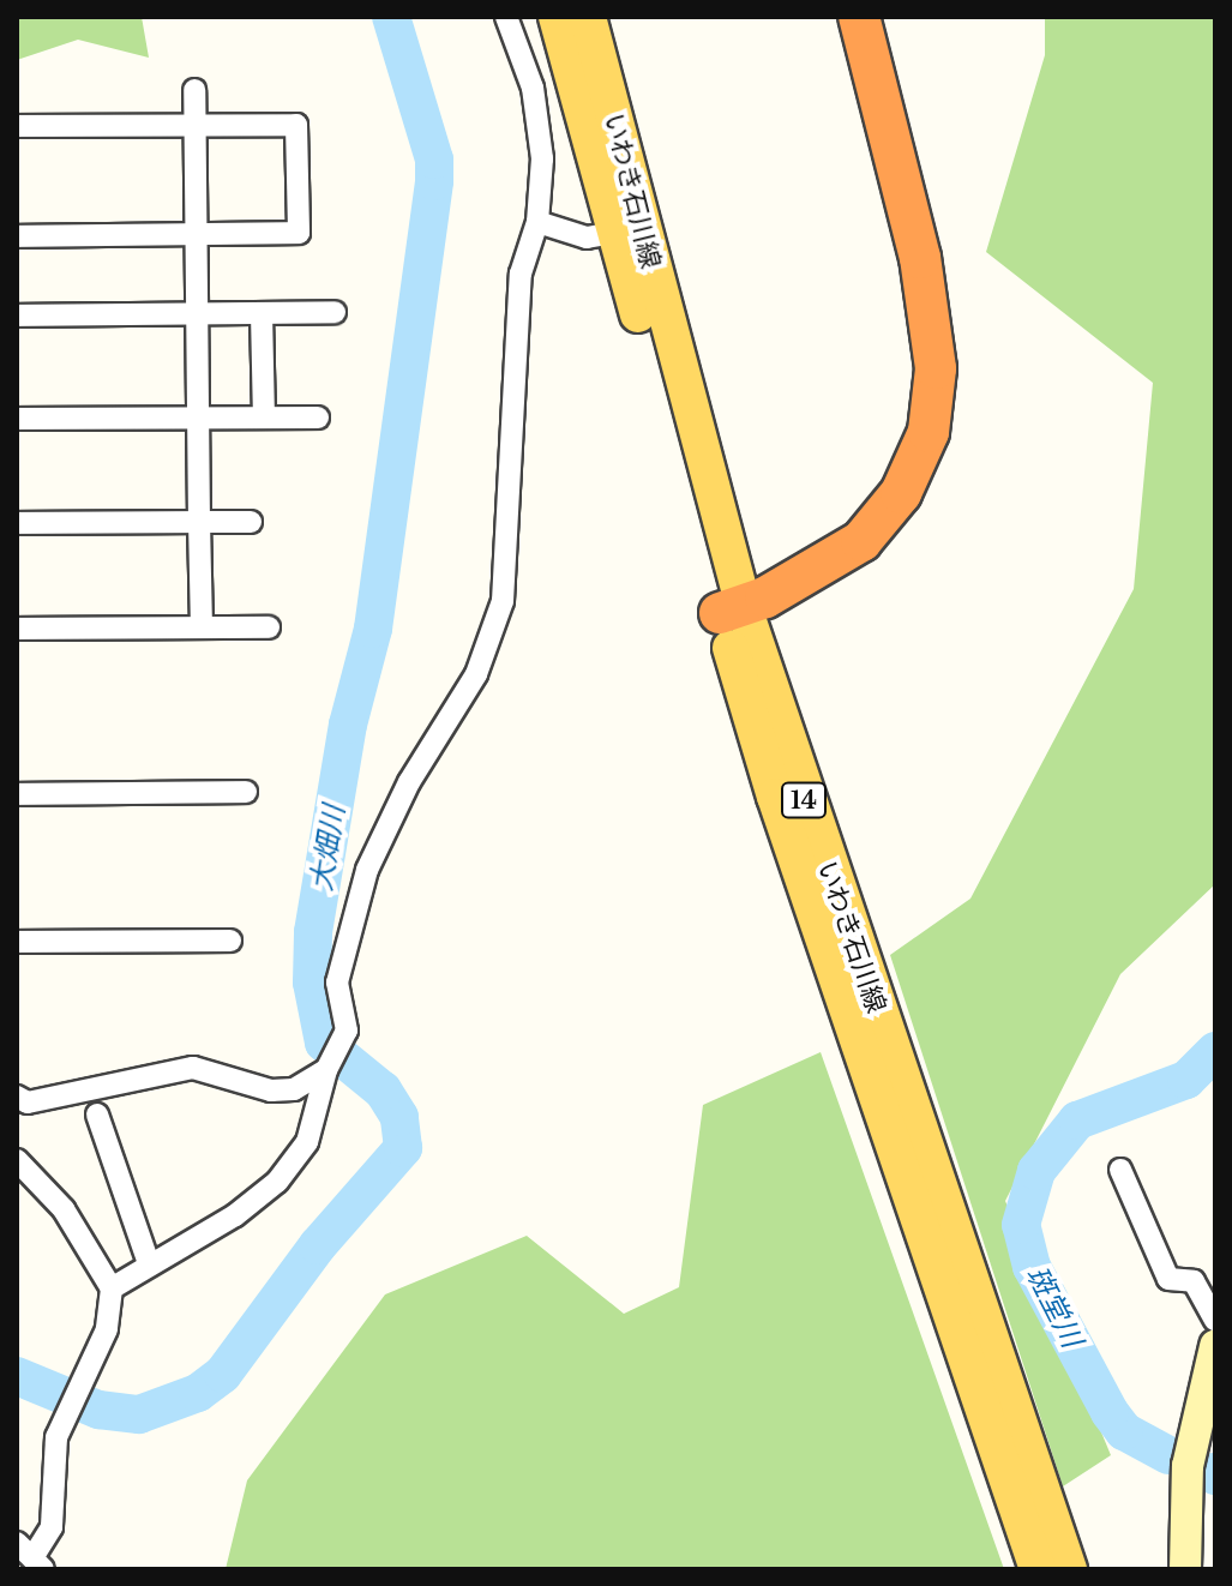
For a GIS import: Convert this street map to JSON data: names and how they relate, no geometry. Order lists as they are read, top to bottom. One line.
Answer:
{"streets":{"main road":["いわき石川線","14"]},"water":["大畑川","斑堂川"]}
